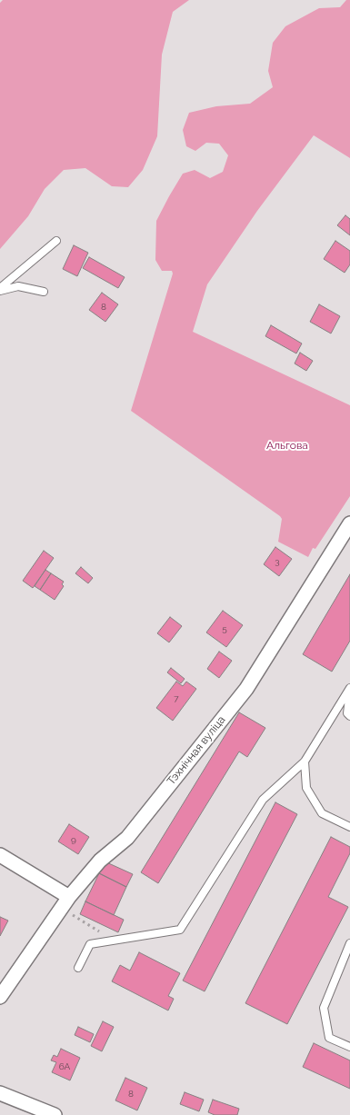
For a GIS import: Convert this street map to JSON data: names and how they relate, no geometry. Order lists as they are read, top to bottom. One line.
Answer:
{"streets":{"street":["Тэхнічная вуліца"]},"parks":["Альгова"],"house_numbers":["8","3","5","7","9","6А","8"]}
